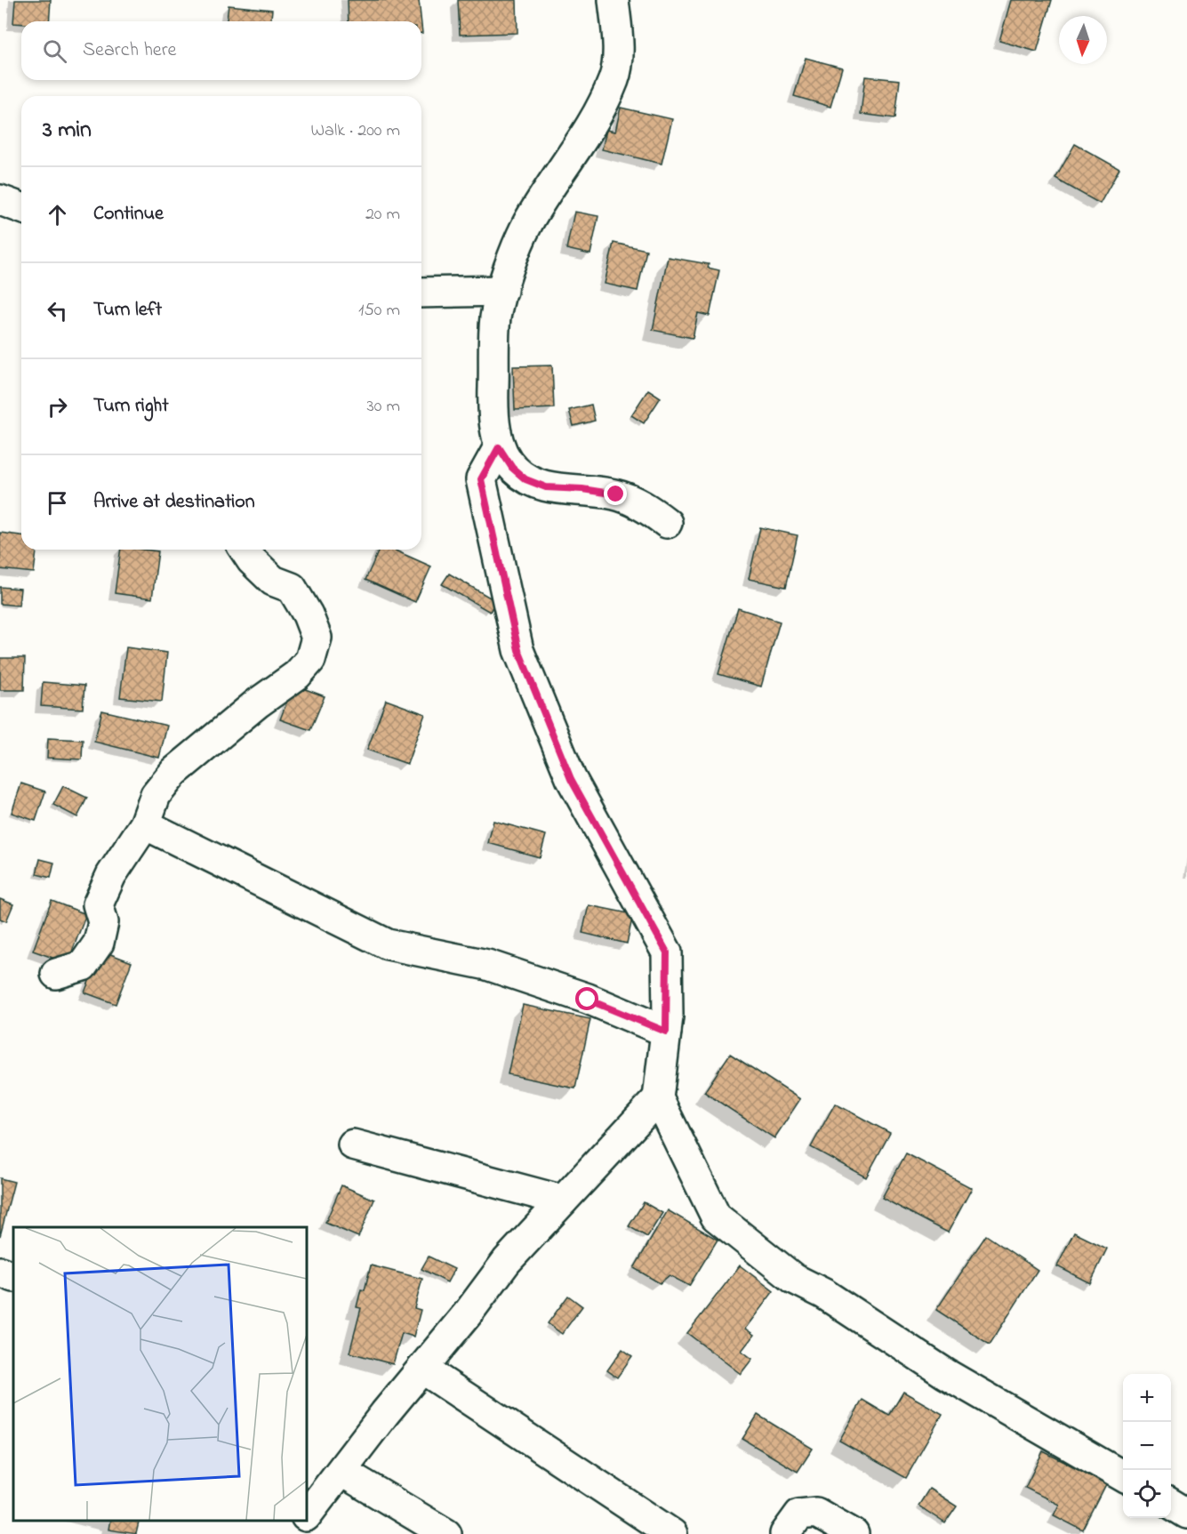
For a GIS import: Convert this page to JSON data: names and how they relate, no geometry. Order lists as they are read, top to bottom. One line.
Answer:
{"north":"bottom","page":{"search":"Search here","heading":["3 min","Walk · 200 m"],"list":[["Continue","20 m"],["Turn left","150 m"],["Turn right","30 m"],"Arrive at destination"],"map_buttons":["+","−"]}}
